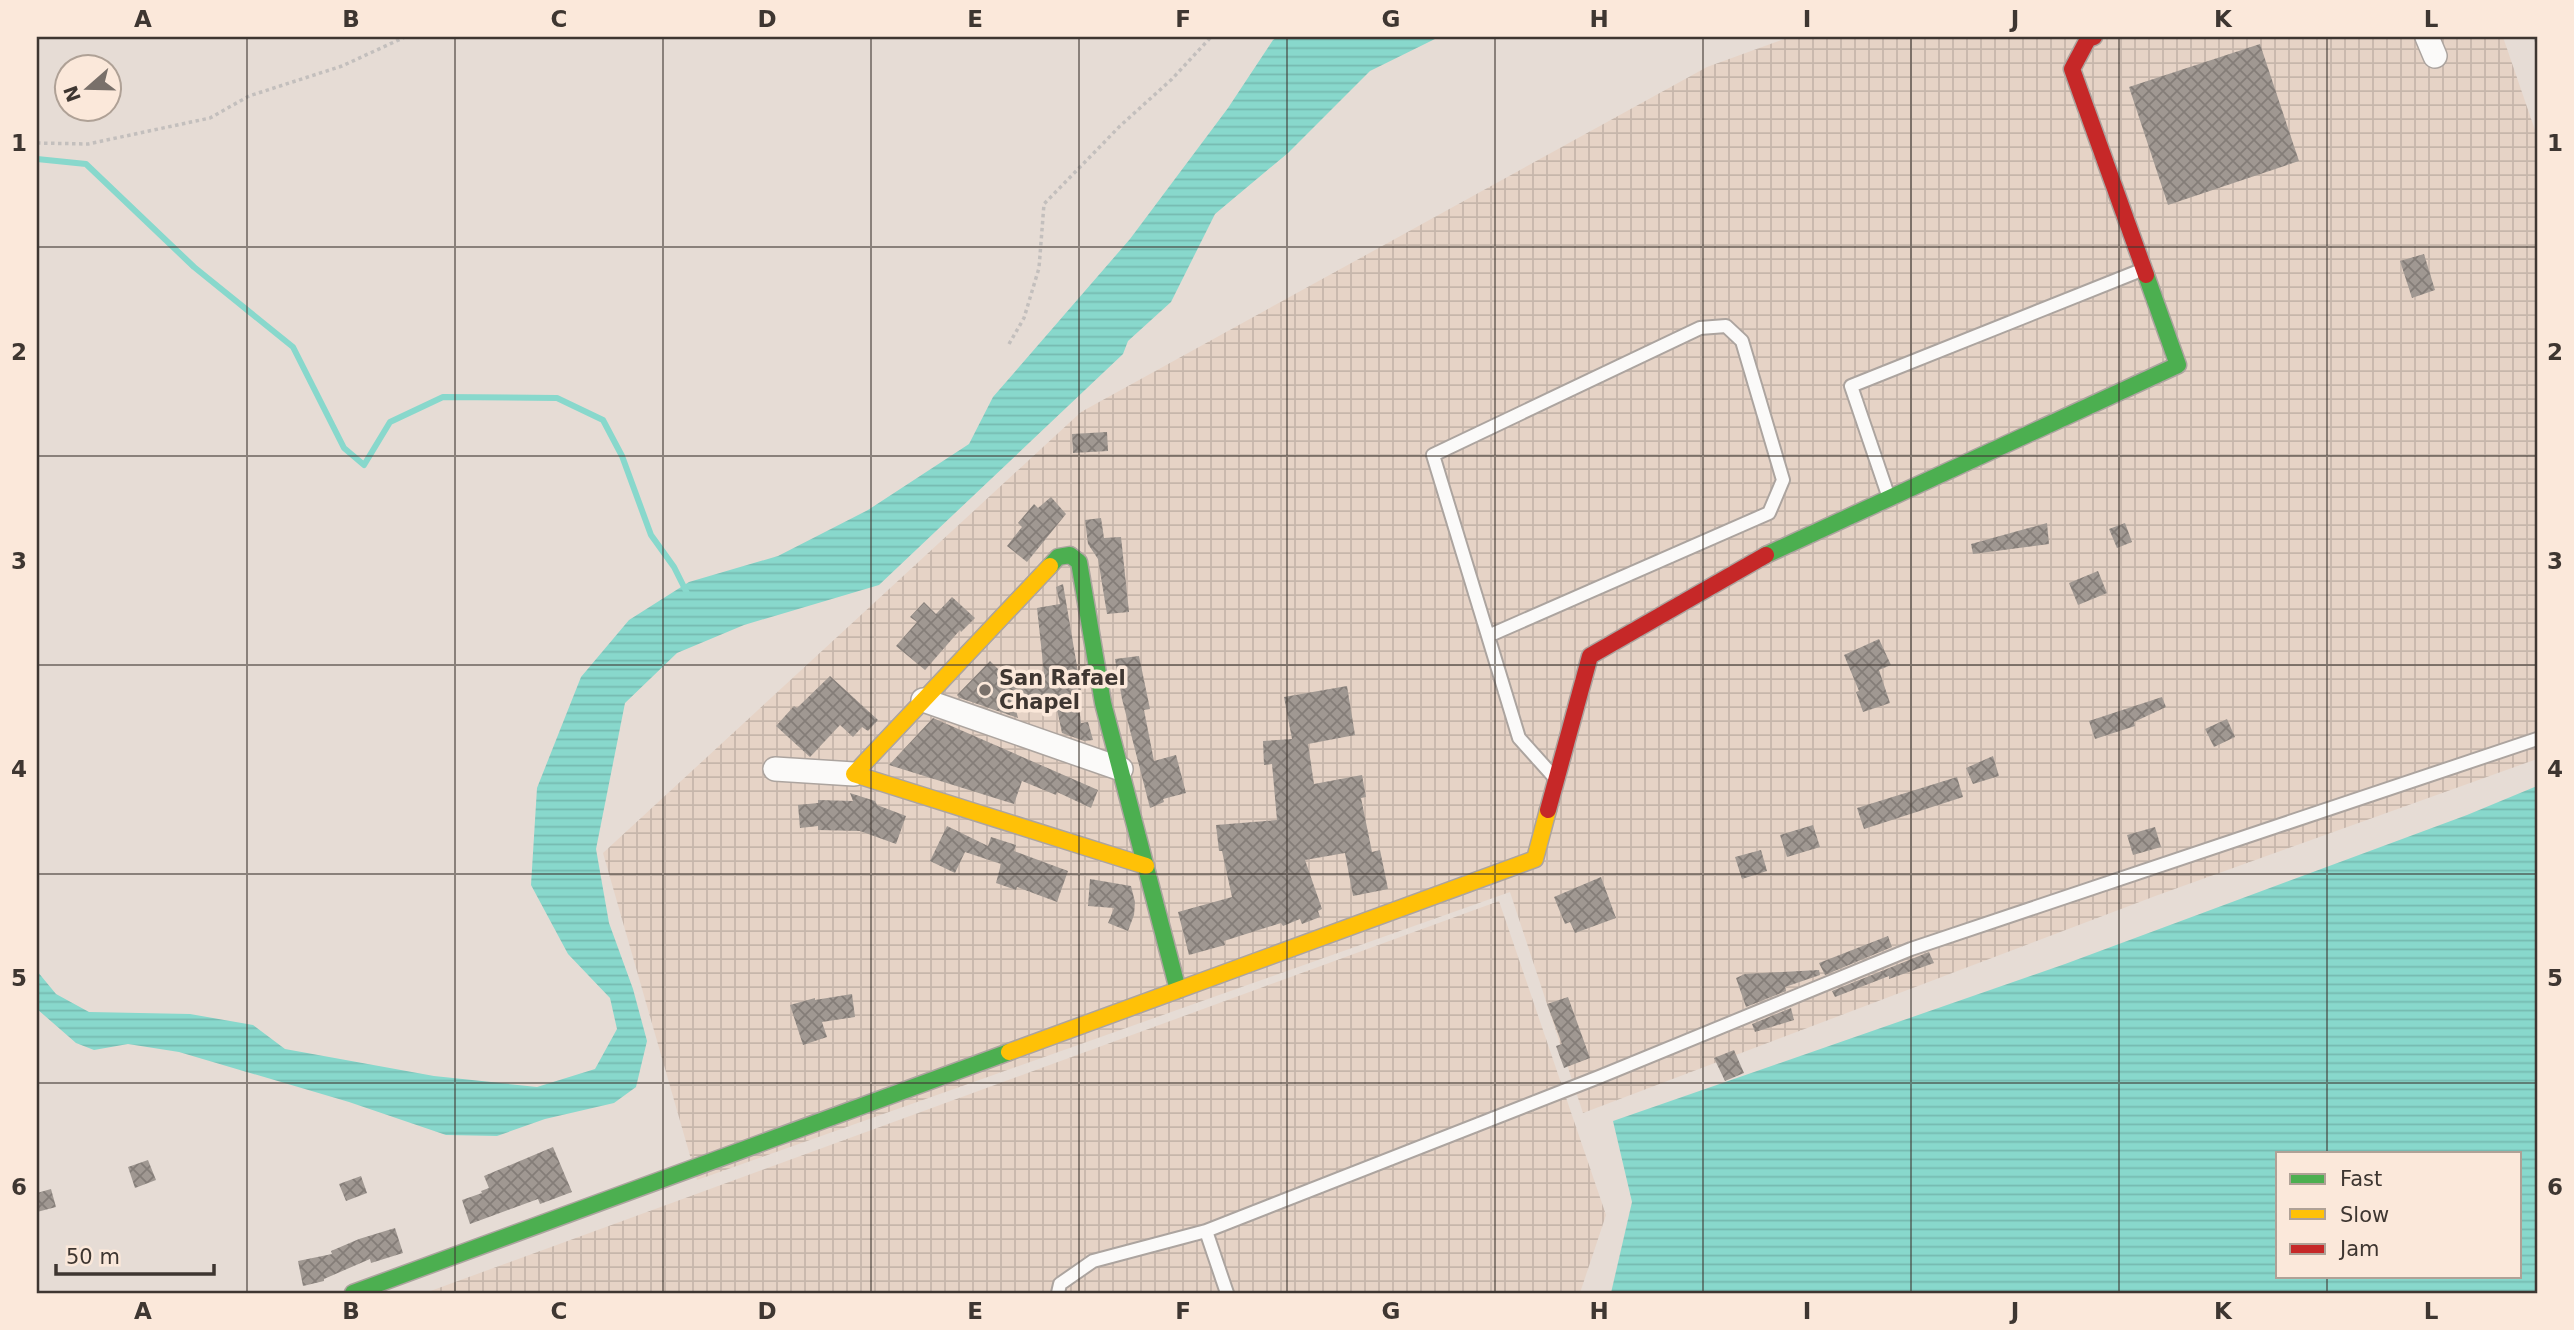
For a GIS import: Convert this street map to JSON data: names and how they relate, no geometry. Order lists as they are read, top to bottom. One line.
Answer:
{"places":["San Rafael Chapel"],"legend":["Fast","Slow","Jam"],"scale_bar":"50 m","north":"left","grid":{"columns":["A","B","C","D","E","F","G","H","I","J","K","L"],"rows":["1","2","3","4","5","6"]}}
